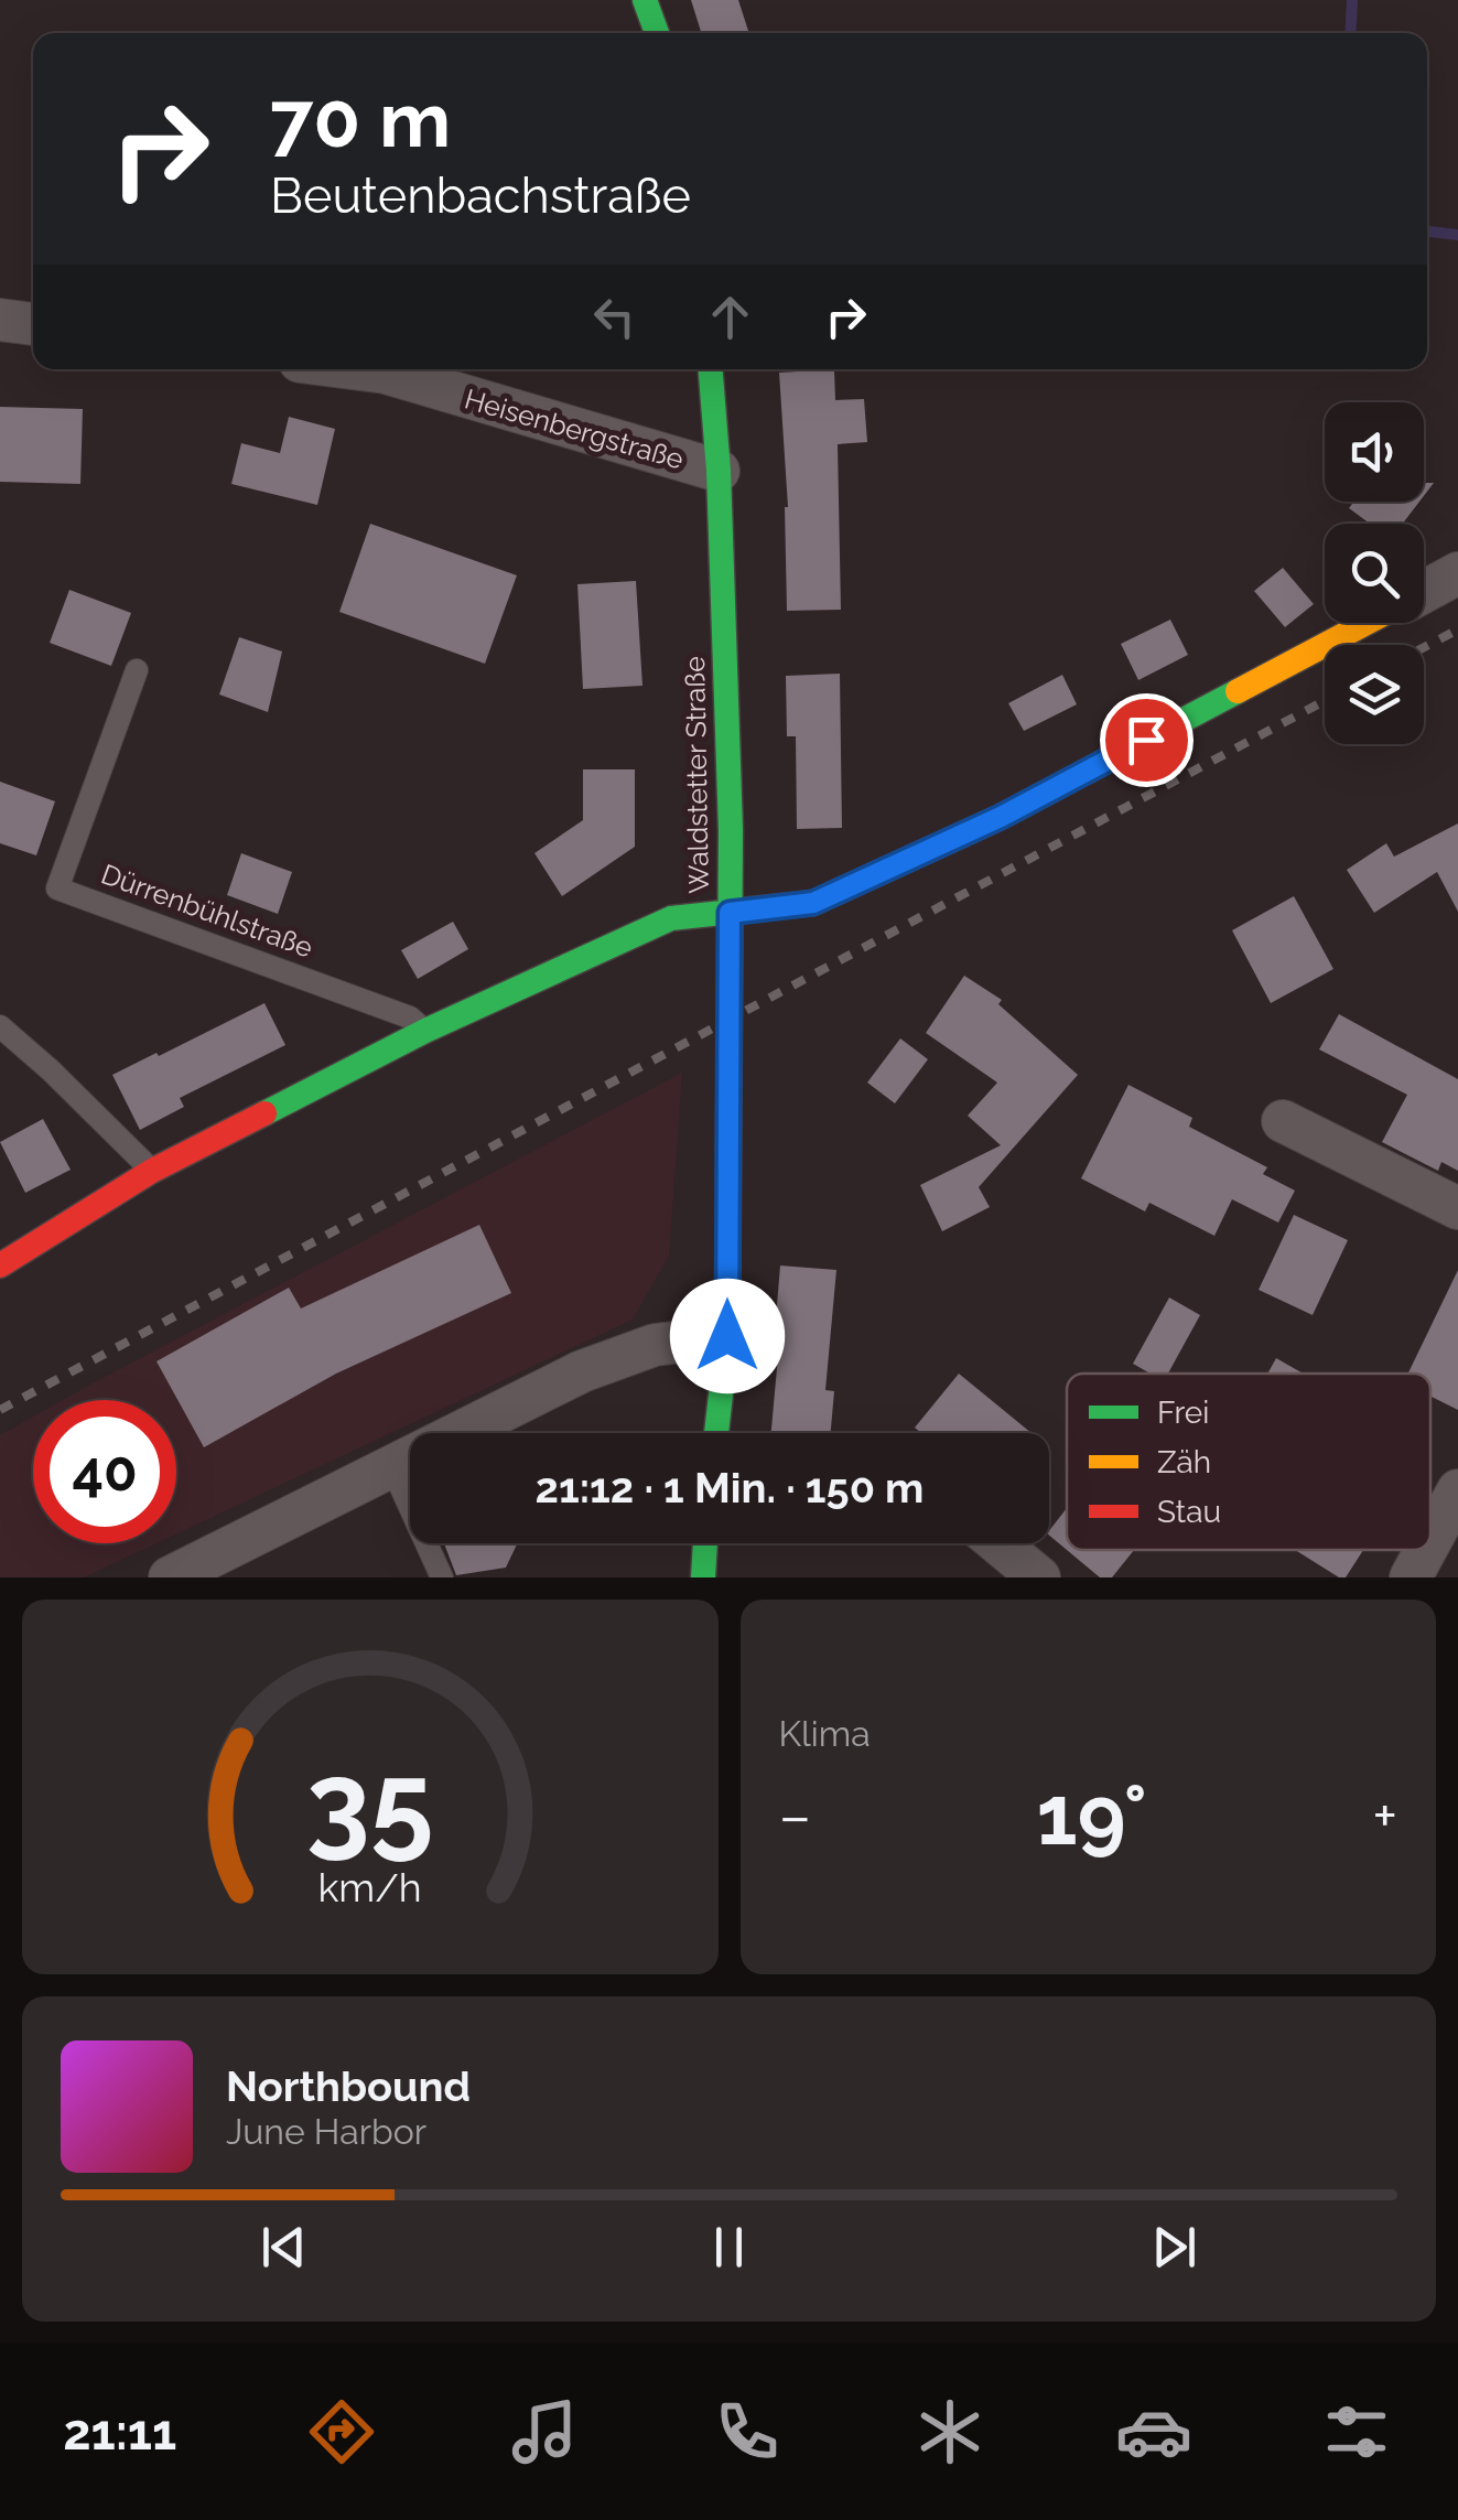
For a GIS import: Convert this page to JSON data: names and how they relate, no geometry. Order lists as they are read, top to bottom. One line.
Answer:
{"streets":{"street":["Heisenbergstraße","Waldstetter Straße"],"lane":["Dürrenbühlstraße"]},"crossings":[["Heisenbergstraße","Waldstetter Straße"]],"legend":["Frei","Zäh","Stau"],"page":{"turn":["70 m","Beutenbachstraße"],"limit":"40","trip":"21:12 · 1 Min. · 150 m","tile":"Klima","heat":["−","19°","+"],"song":["Northbound","June Harbor"],"tabs":"21:11","gauge":["35","km/h"]}}
